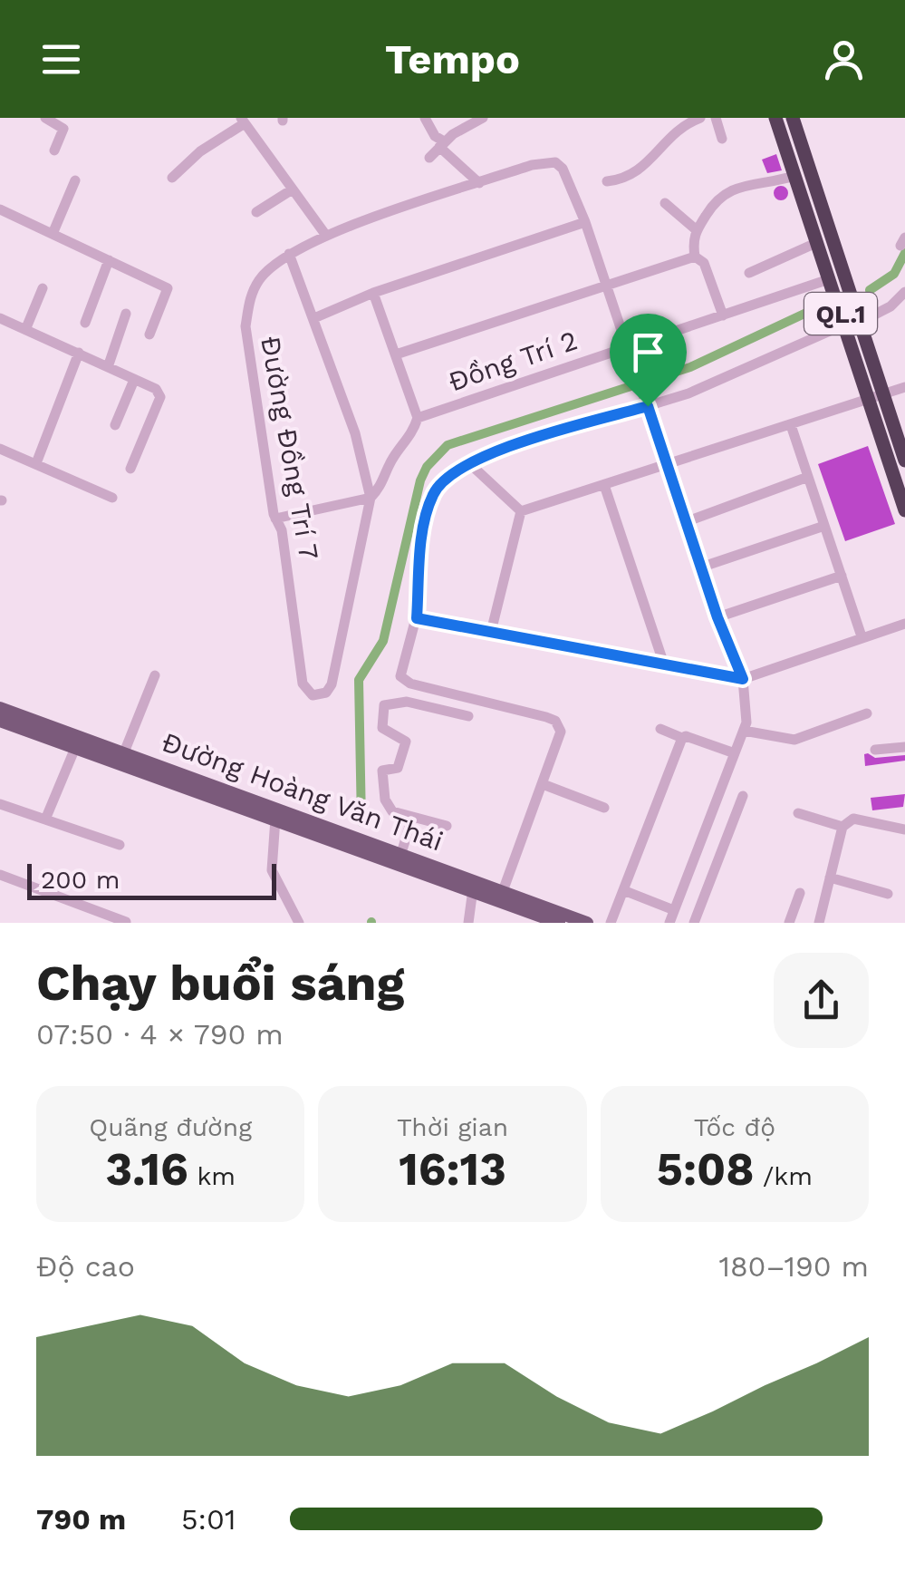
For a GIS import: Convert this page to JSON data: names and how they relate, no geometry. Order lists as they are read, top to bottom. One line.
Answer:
{"streets":{"highway":["QL.1"],"main road":["Đường Hoàng Văn Thái"],"street":["Đồng Trí 2","Đường Đồng Trí 7"]},"crossings":[["QL.1","Đồng Trí 2"]],"scale_bar":"200 m","page":{"header":"Tempo","scale":"200 m","heading":["Chạy buổi sáng","07:50 · 4 × 790 m"],"stats":[["Quãng đường","3.16 km"],["Thời gian","16:13"],["Tốc độ","5:08 /km"]],"chart":["Độ cao","180–190 m"],"list":[{"name":"790 m","note":"5:01"}]}}
